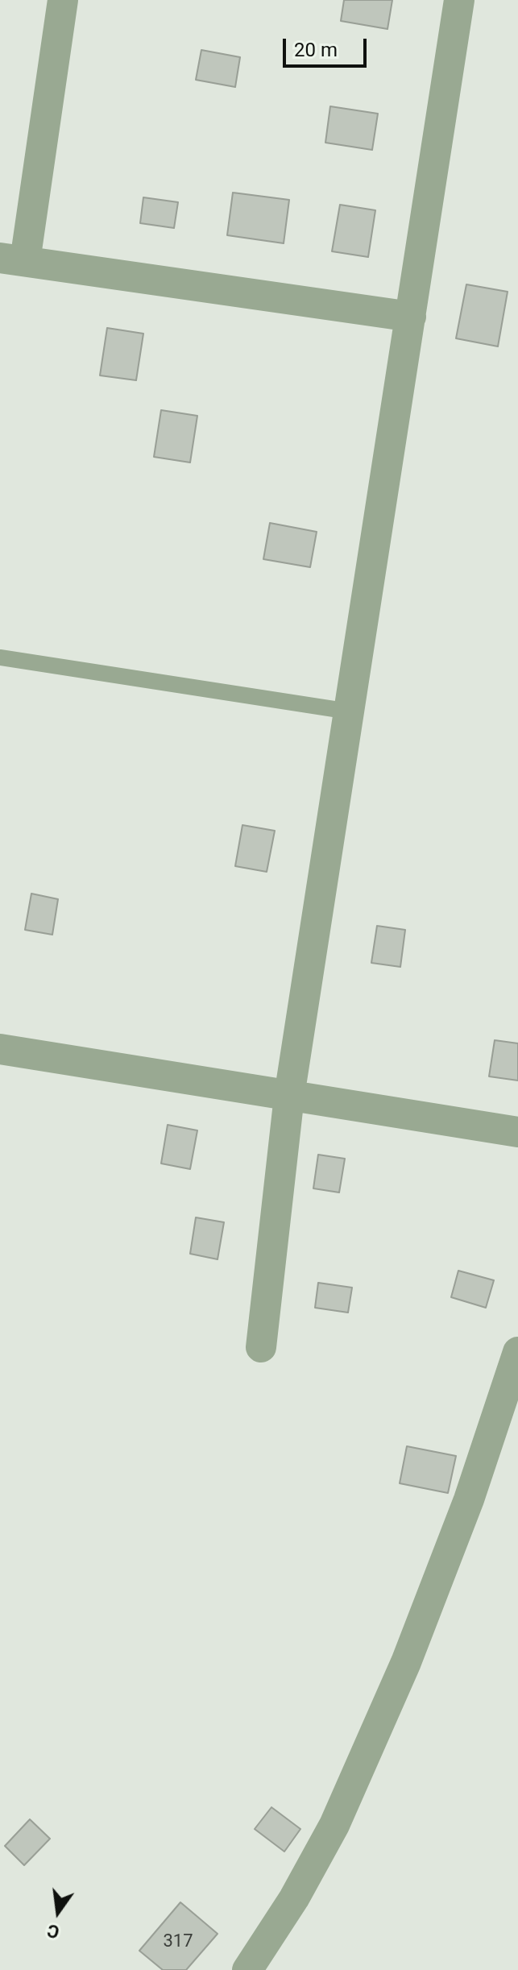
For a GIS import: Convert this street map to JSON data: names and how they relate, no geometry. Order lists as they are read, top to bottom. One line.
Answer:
{"house_numbers":["317"],"scale_bar":"20 m","north":"bottom"}
